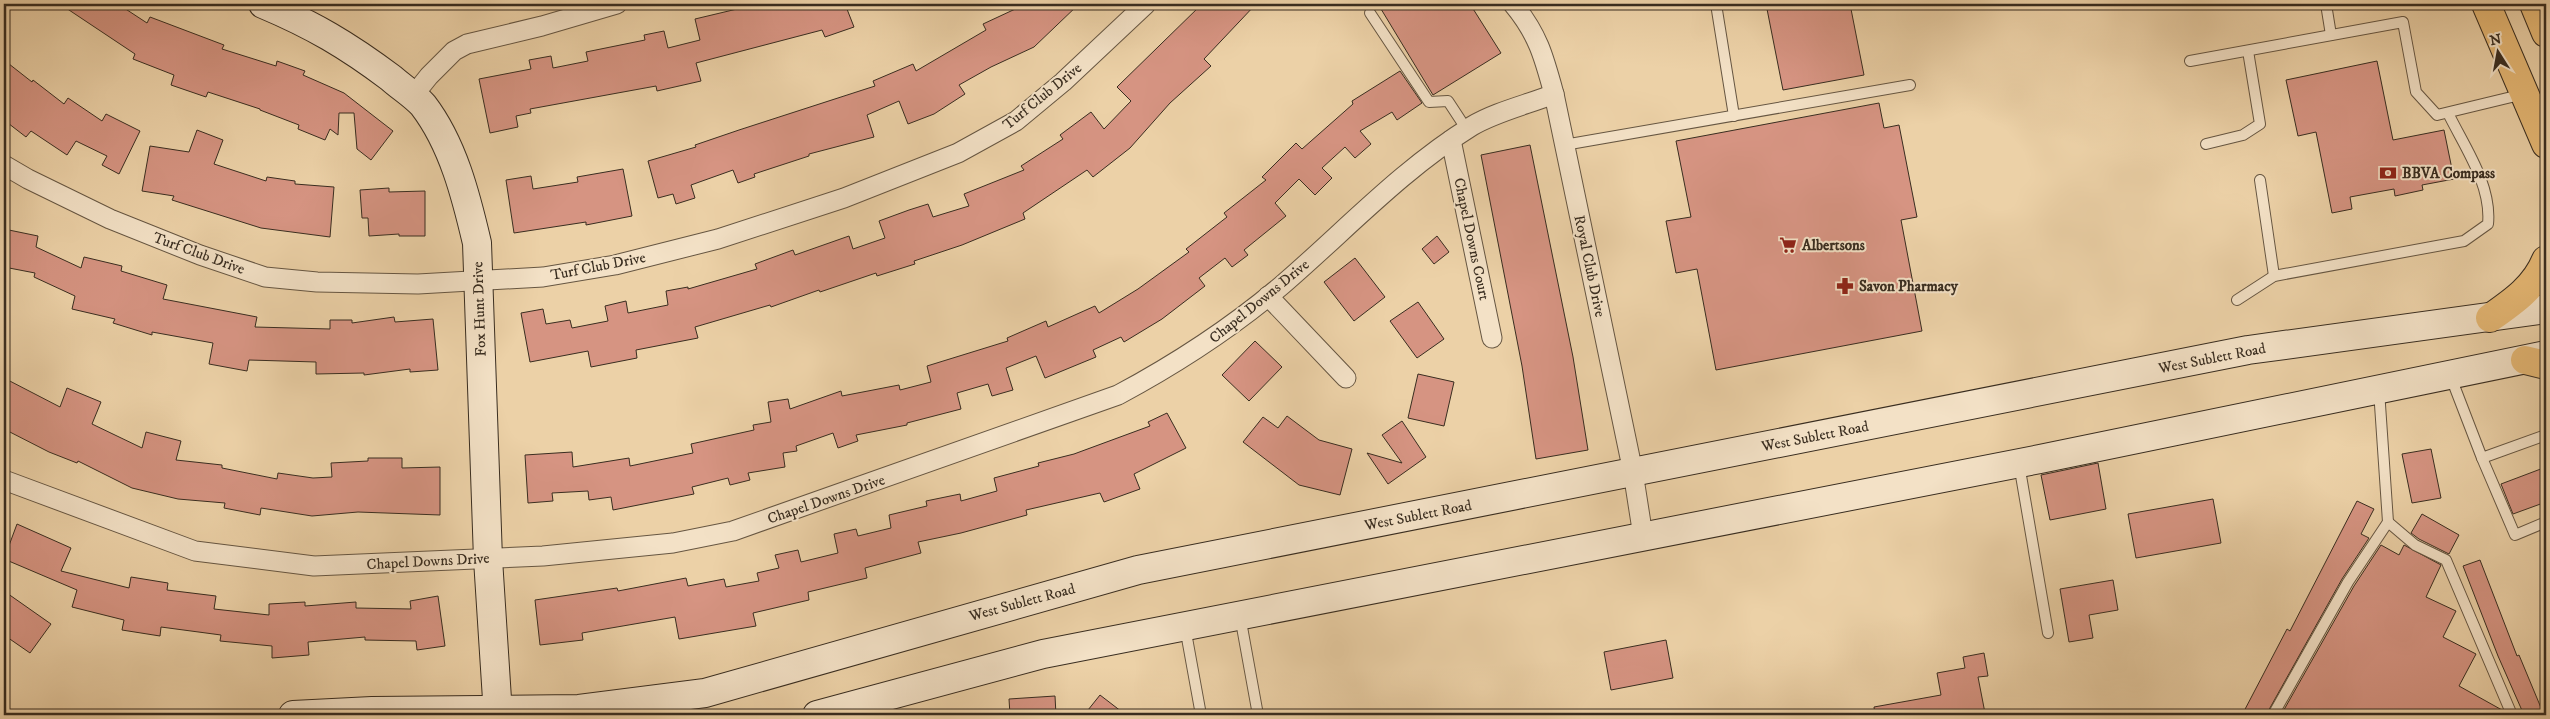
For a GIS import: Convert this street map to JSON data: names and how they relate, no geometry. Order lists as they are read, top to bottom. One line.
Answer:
{"streets":{"main road":["Fox Hunt Drive","West Sublett Road"],"street":["Turf Club Drive","Chapel Downs Court","Royal Club Drive","Chapel Downs Drive"]},"crossings":[["Turf Club Drive","Fox Hunt Drive"],["Chapel Downs Court","Chapel Downs Drive"],["Royal Club Drive","Chapel Downs Drive"],["Royal Club Drive","West Sublett Road"],["Chapel Downs Drive","Fox Hunt Drive"],["Fox Hunt Drive","West Sublett Road"]],"places":{"bank":["BBVA Compass"],"supermarket":["Albertsons"],"pharmacy":["Savon Pharmacy"]},"north":"top"}
